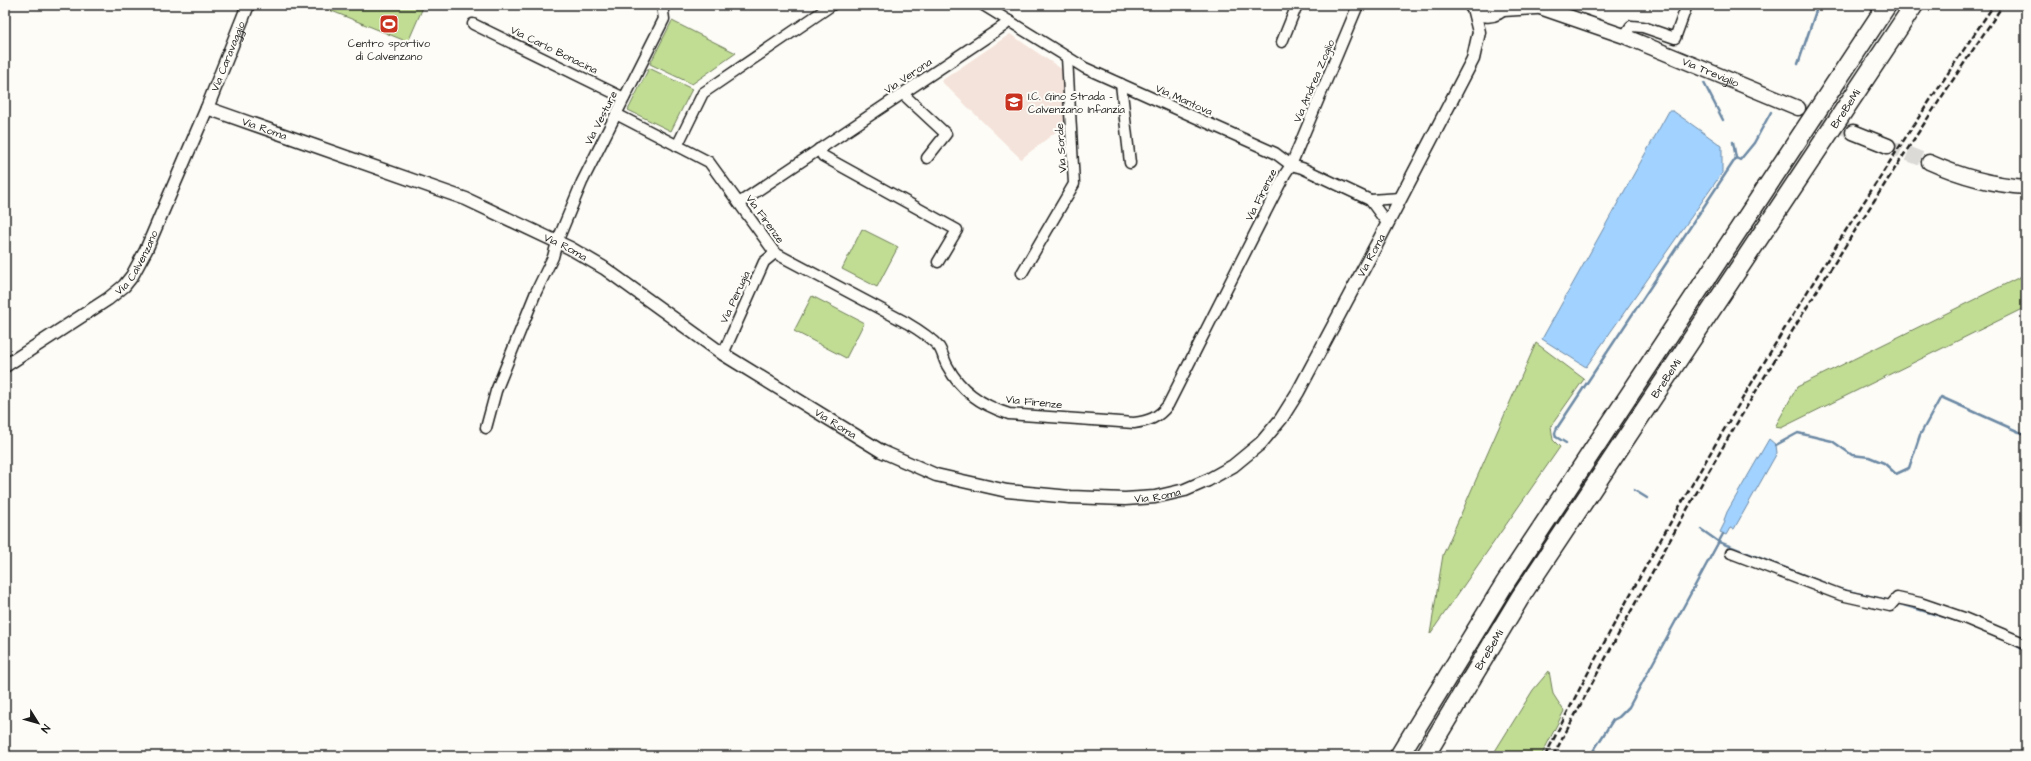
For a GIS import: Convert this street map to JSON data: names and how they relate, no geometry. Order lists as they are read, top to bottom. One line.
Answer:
{"streets":{"highway":["BreBeMi"],"main road":["Via Treviglio"],"street":["Via Carlo Bonacina","Via Caravaggio","Via Verona","Via Andrea Zoglio","Via Mantova","Via Vesture","Via Roma","Via Sorde","Via Firenze","Via Calvenzano","Via Perugia"]},"crossings":[["Via Carlo Bonacina","Via Vesture"],["Via Caravaggio","Via Roma"],["Via Caravaggio","Via Calvenzano"],["Via Treviglio","Via Roma"],["Via Verona","Via Firenze"],["Via Andrea Zoglio","Via Mantova"],["Via Andrea Zoglio","Via Roma"],["Via Andrea Zoglio","Via Firenze"],["Via Mantova","Via Roma"],["Via Mantova","Via Sorde"],["Via Mantova","Via Firenze"],["Via Vesture","Via Roma"],["Via Vesture","Via Firenze"],["Via Roma","Via Firenze"],["Via Roma","Via Calvenzano"],["Via Roma","Via Perugia"],["Via Firenze","Via Perugia"]],"places":{"sports":["Centro sportivo di Calvenzano"],"school or university":["I.C. Gino Strada - Calvenzano Infanzia"]},"north":"bottom right"}
